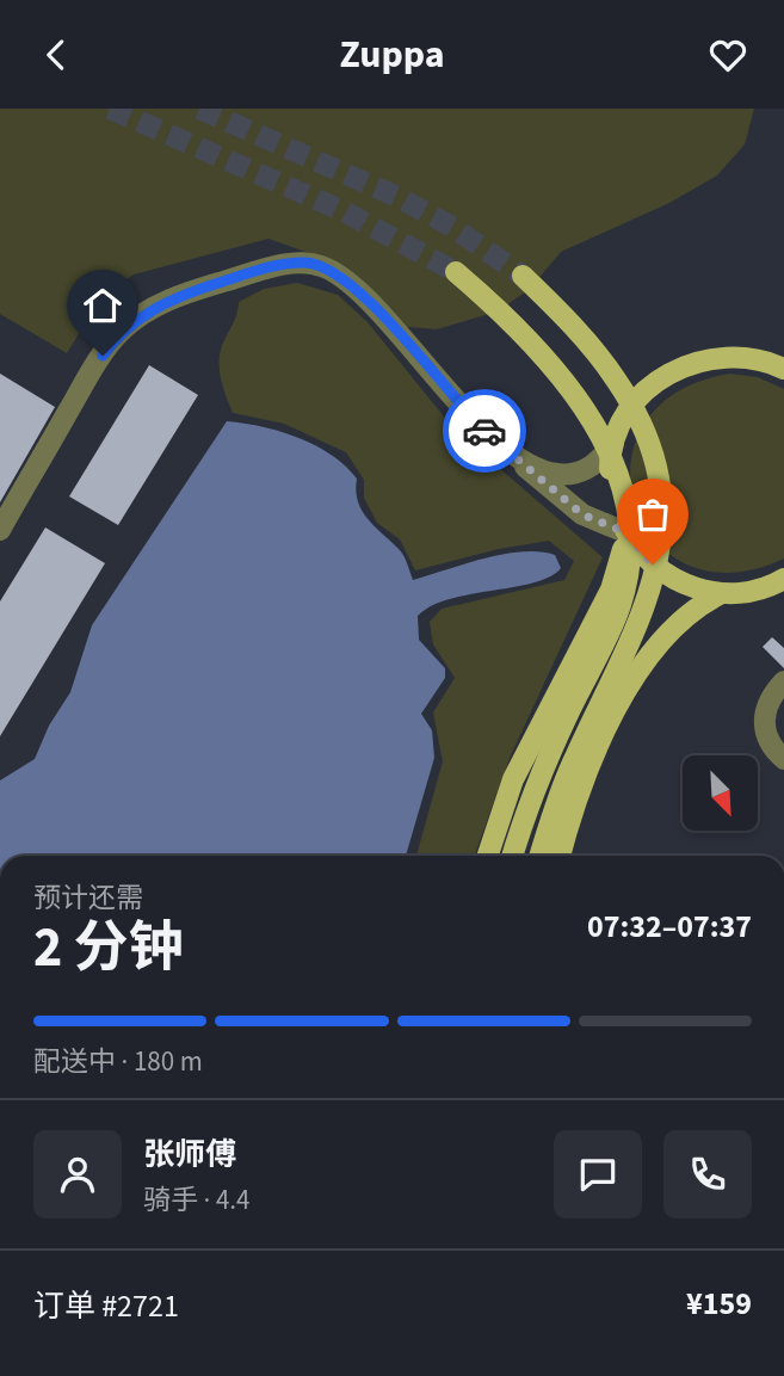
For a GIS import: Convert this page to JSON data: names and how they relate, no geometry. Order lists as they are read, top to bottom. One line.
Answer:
{"north":"bottom right","page":{"header":"Zuppa","heading":["2 分钟","预计还需","07:32–07:37"],"panel":["张师傅","骑手 · 4.4","订单 #2721","¥159"],"bar":"配送中 · 180 m"}}
